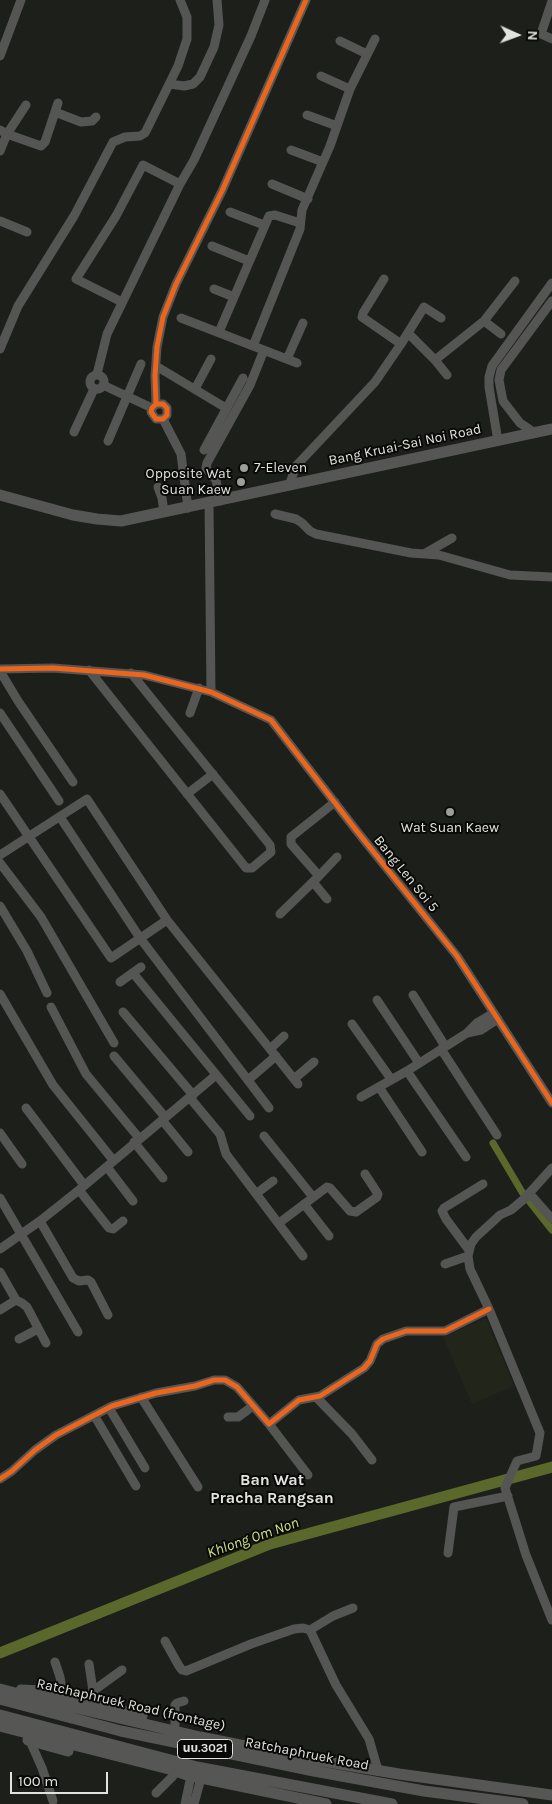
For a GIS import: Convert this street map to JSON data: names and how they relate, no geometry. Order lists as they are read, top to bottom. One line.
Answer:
{"streets":{"main road":["Bang Kruai-Sai Noi Road","Ratchaphruek Road (frontage)","นบ.3021","Ratchaphruek Road"],"street":["Bang Len Soi 5"]},"districts":["Ban Wat Pracha Rangsan"],"water":["Khlong Om Non"],"places":["7-Eleven","Opposite Wat Suan Kaew","Wat Suan Kaew"],"scale_bar":"100 m","north":"right"}
